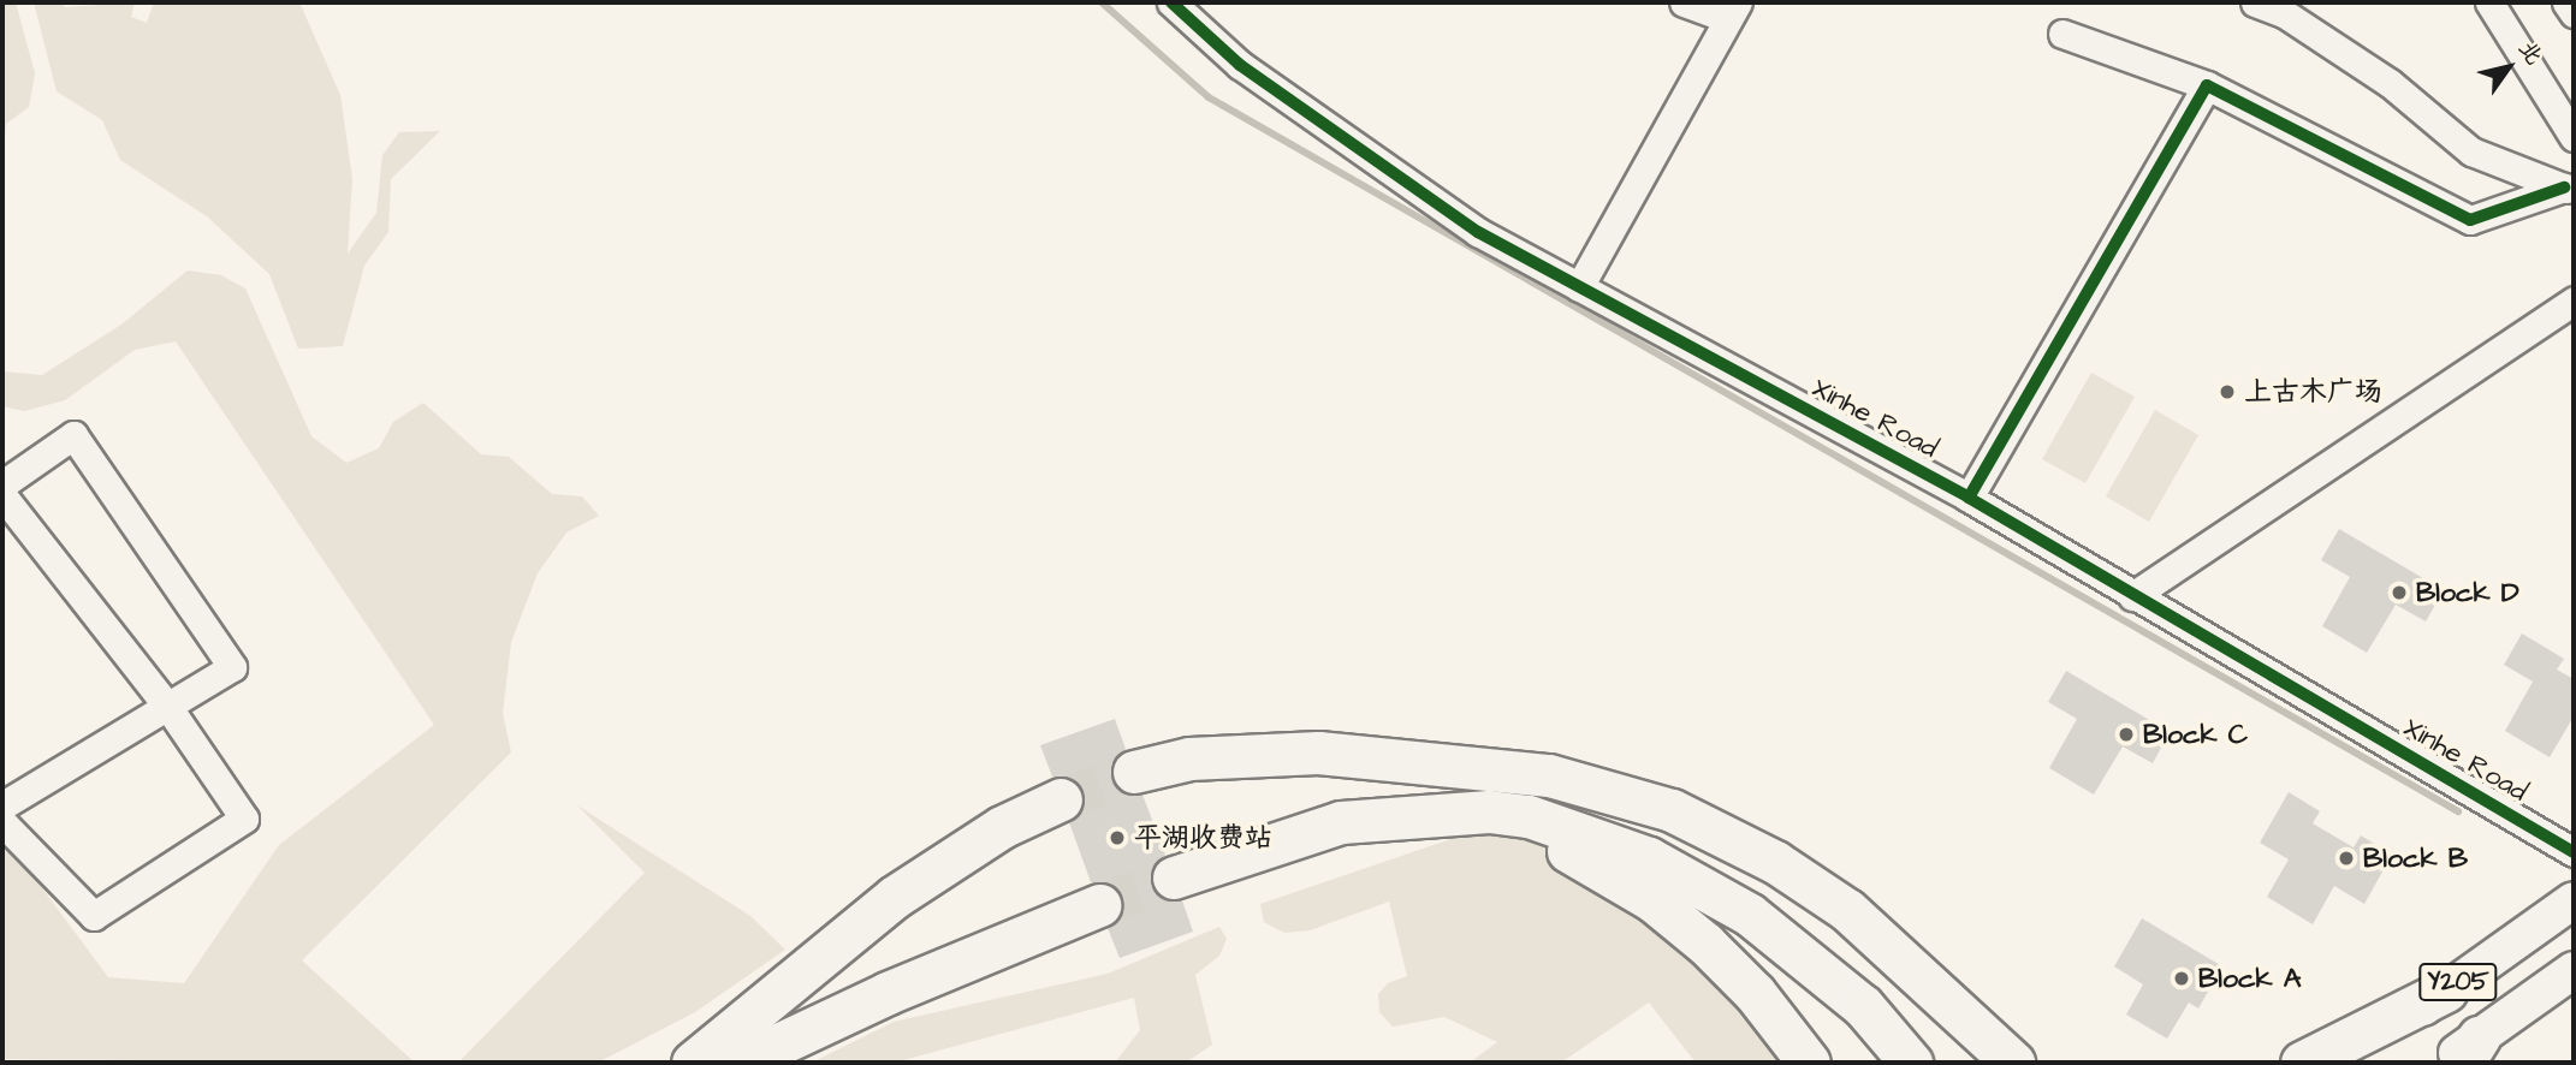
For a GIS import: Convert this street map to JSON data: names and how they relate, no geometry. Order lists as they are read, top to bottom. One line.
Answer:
{"streets":{"main road":["Y205"],"street":["Xinhe Road"]},"places":["上古木广场","Block D","Block C","平湖收费站","Block B","Block A"],"north":"top right"}
